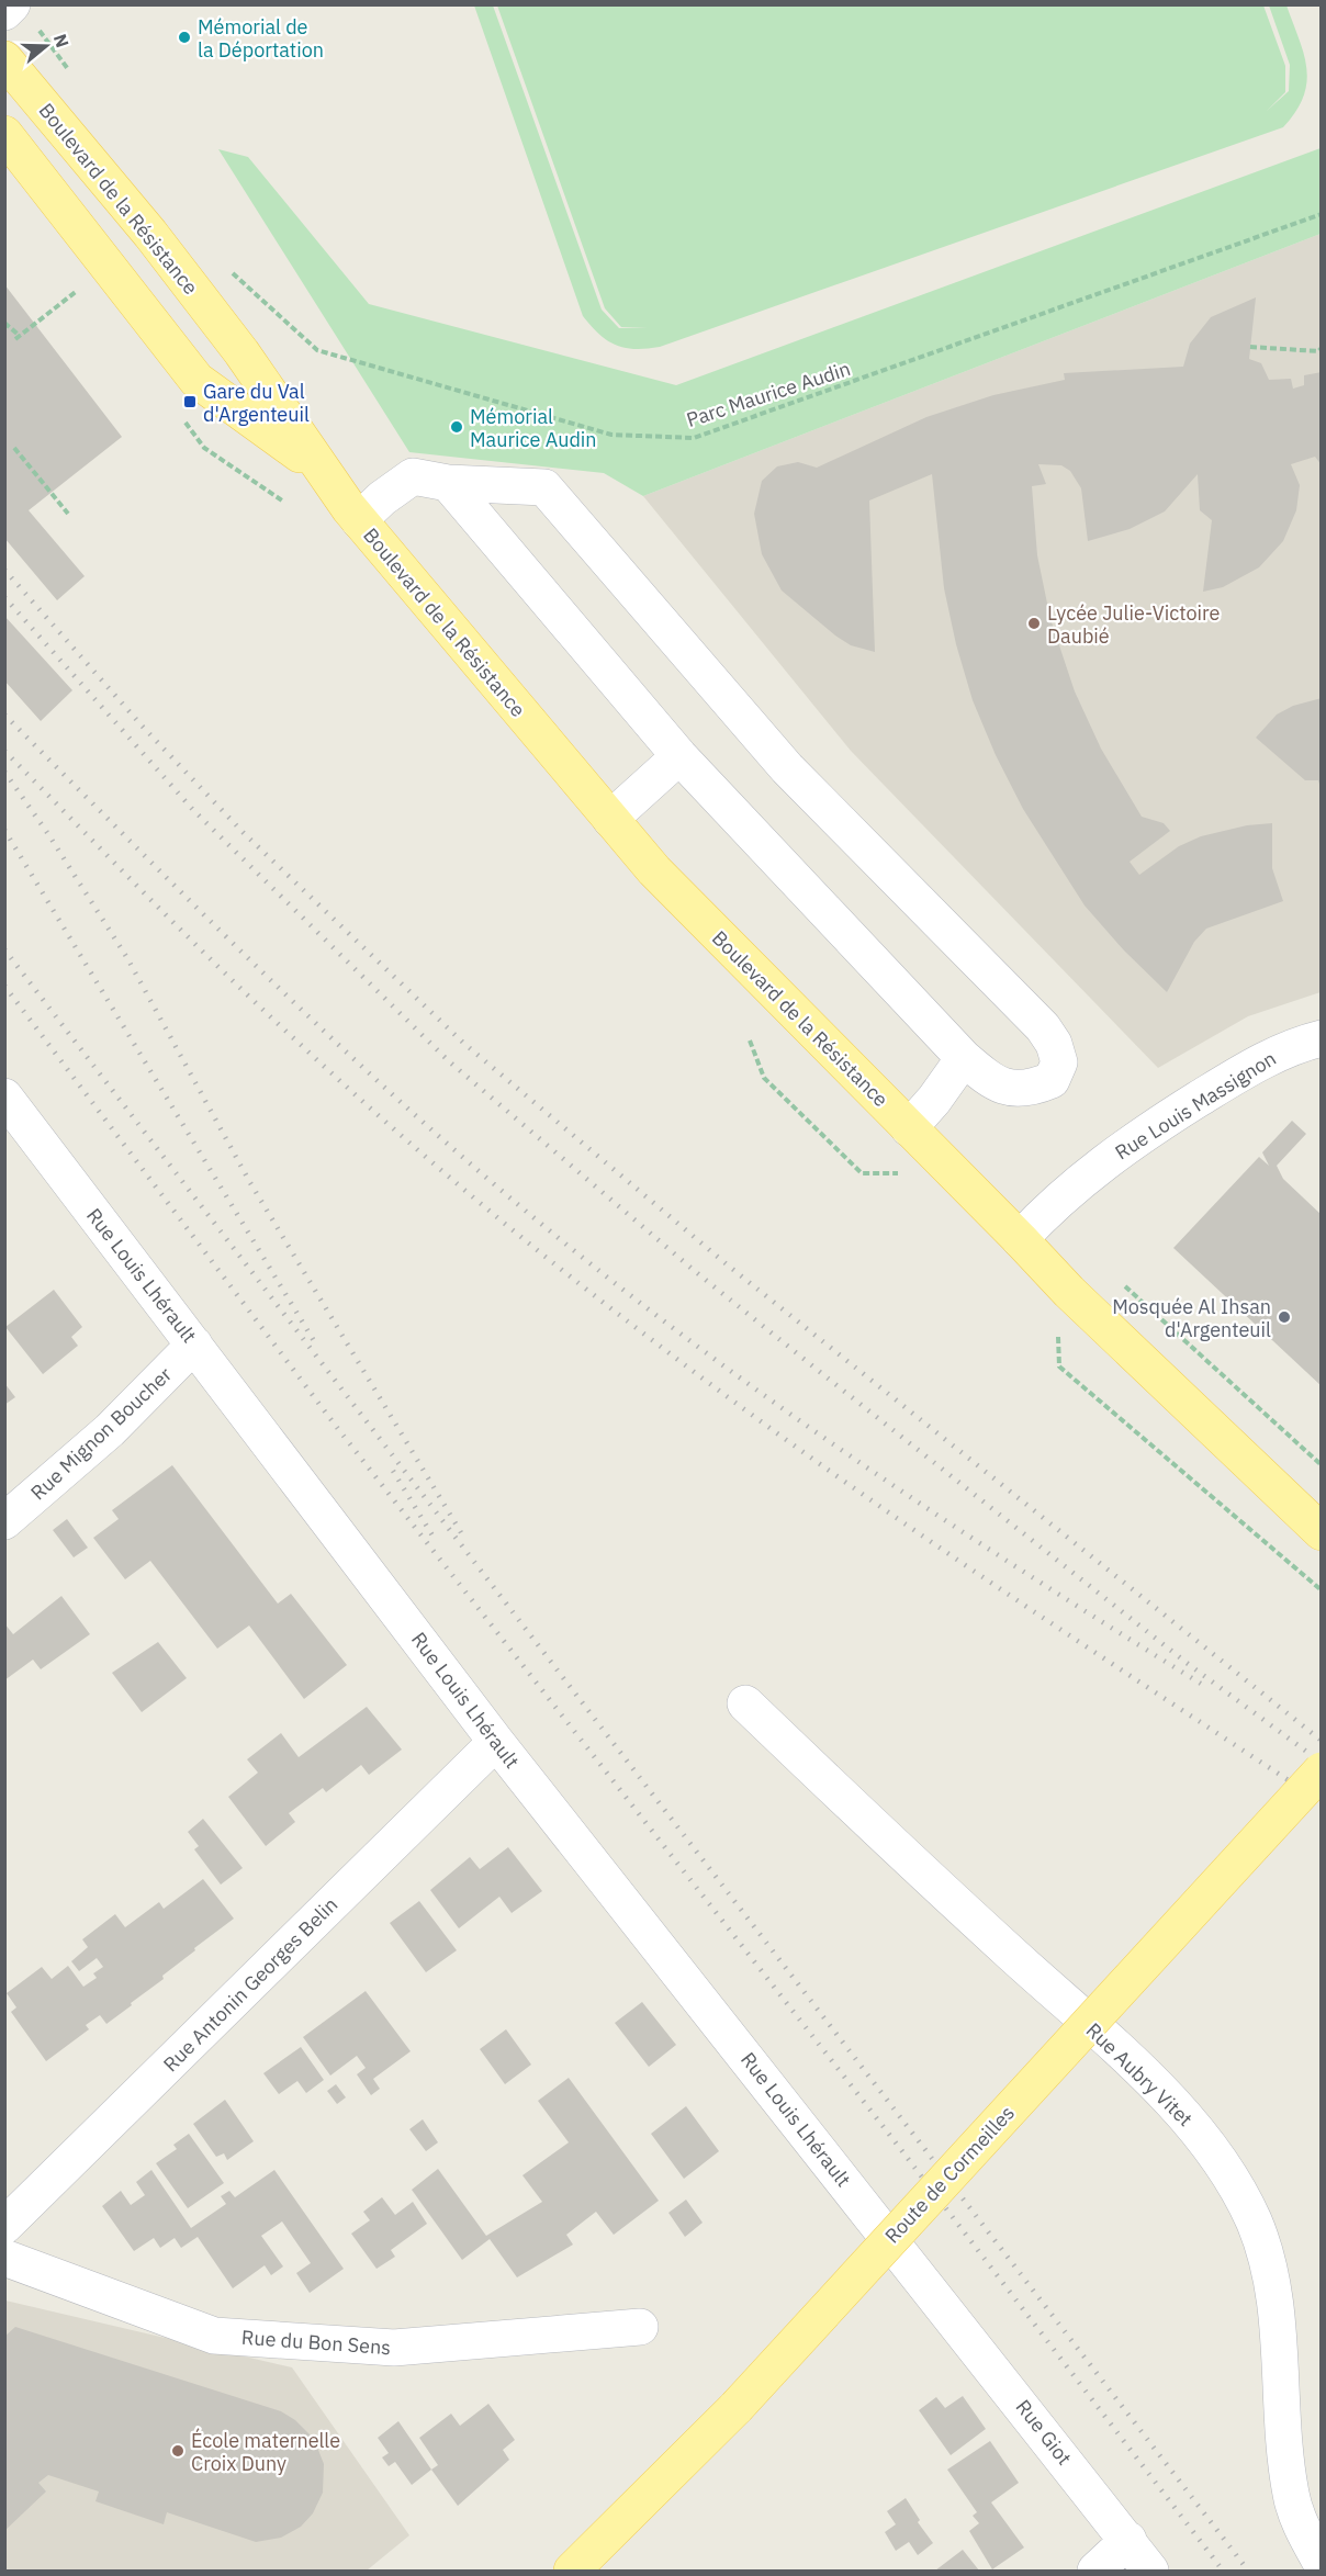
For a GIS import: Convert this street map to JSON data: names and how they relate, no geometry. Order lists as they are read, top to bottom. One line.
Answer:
{"streets":{"main road":["Boulevard de la Résistance","Route de Cormeilles"],"street":["Rue Louis Massignon","Rue Louis Lhérault","Rue Mignon Boucher","Rue Antonin Georges Belin","Rue Aubry Vitet","Rue du Bon Sens","Rue Giot"],"path":["Parc Maurice Audin"]},"crossings":[["Boulevard de la Résistance","Rue Louis Massignon"],["Rue Louis Lhérault","Rue Mignon Boucher"],["Rue Louis Lhérault","Rue Antonin Georges Belin"],["Rue Louis Lhérault","Rue Giot"]],"places":{"other":["Mémorial de la Déportation","Mémorial Maurice Audin","Lycée Julie-Victoire Daubié","Mosquée Al Ihsan d'Argenteuil","École maternelle Croix Duny"],"transit":["Gare du Val d'Argenteuil"]},"north":"right"}
